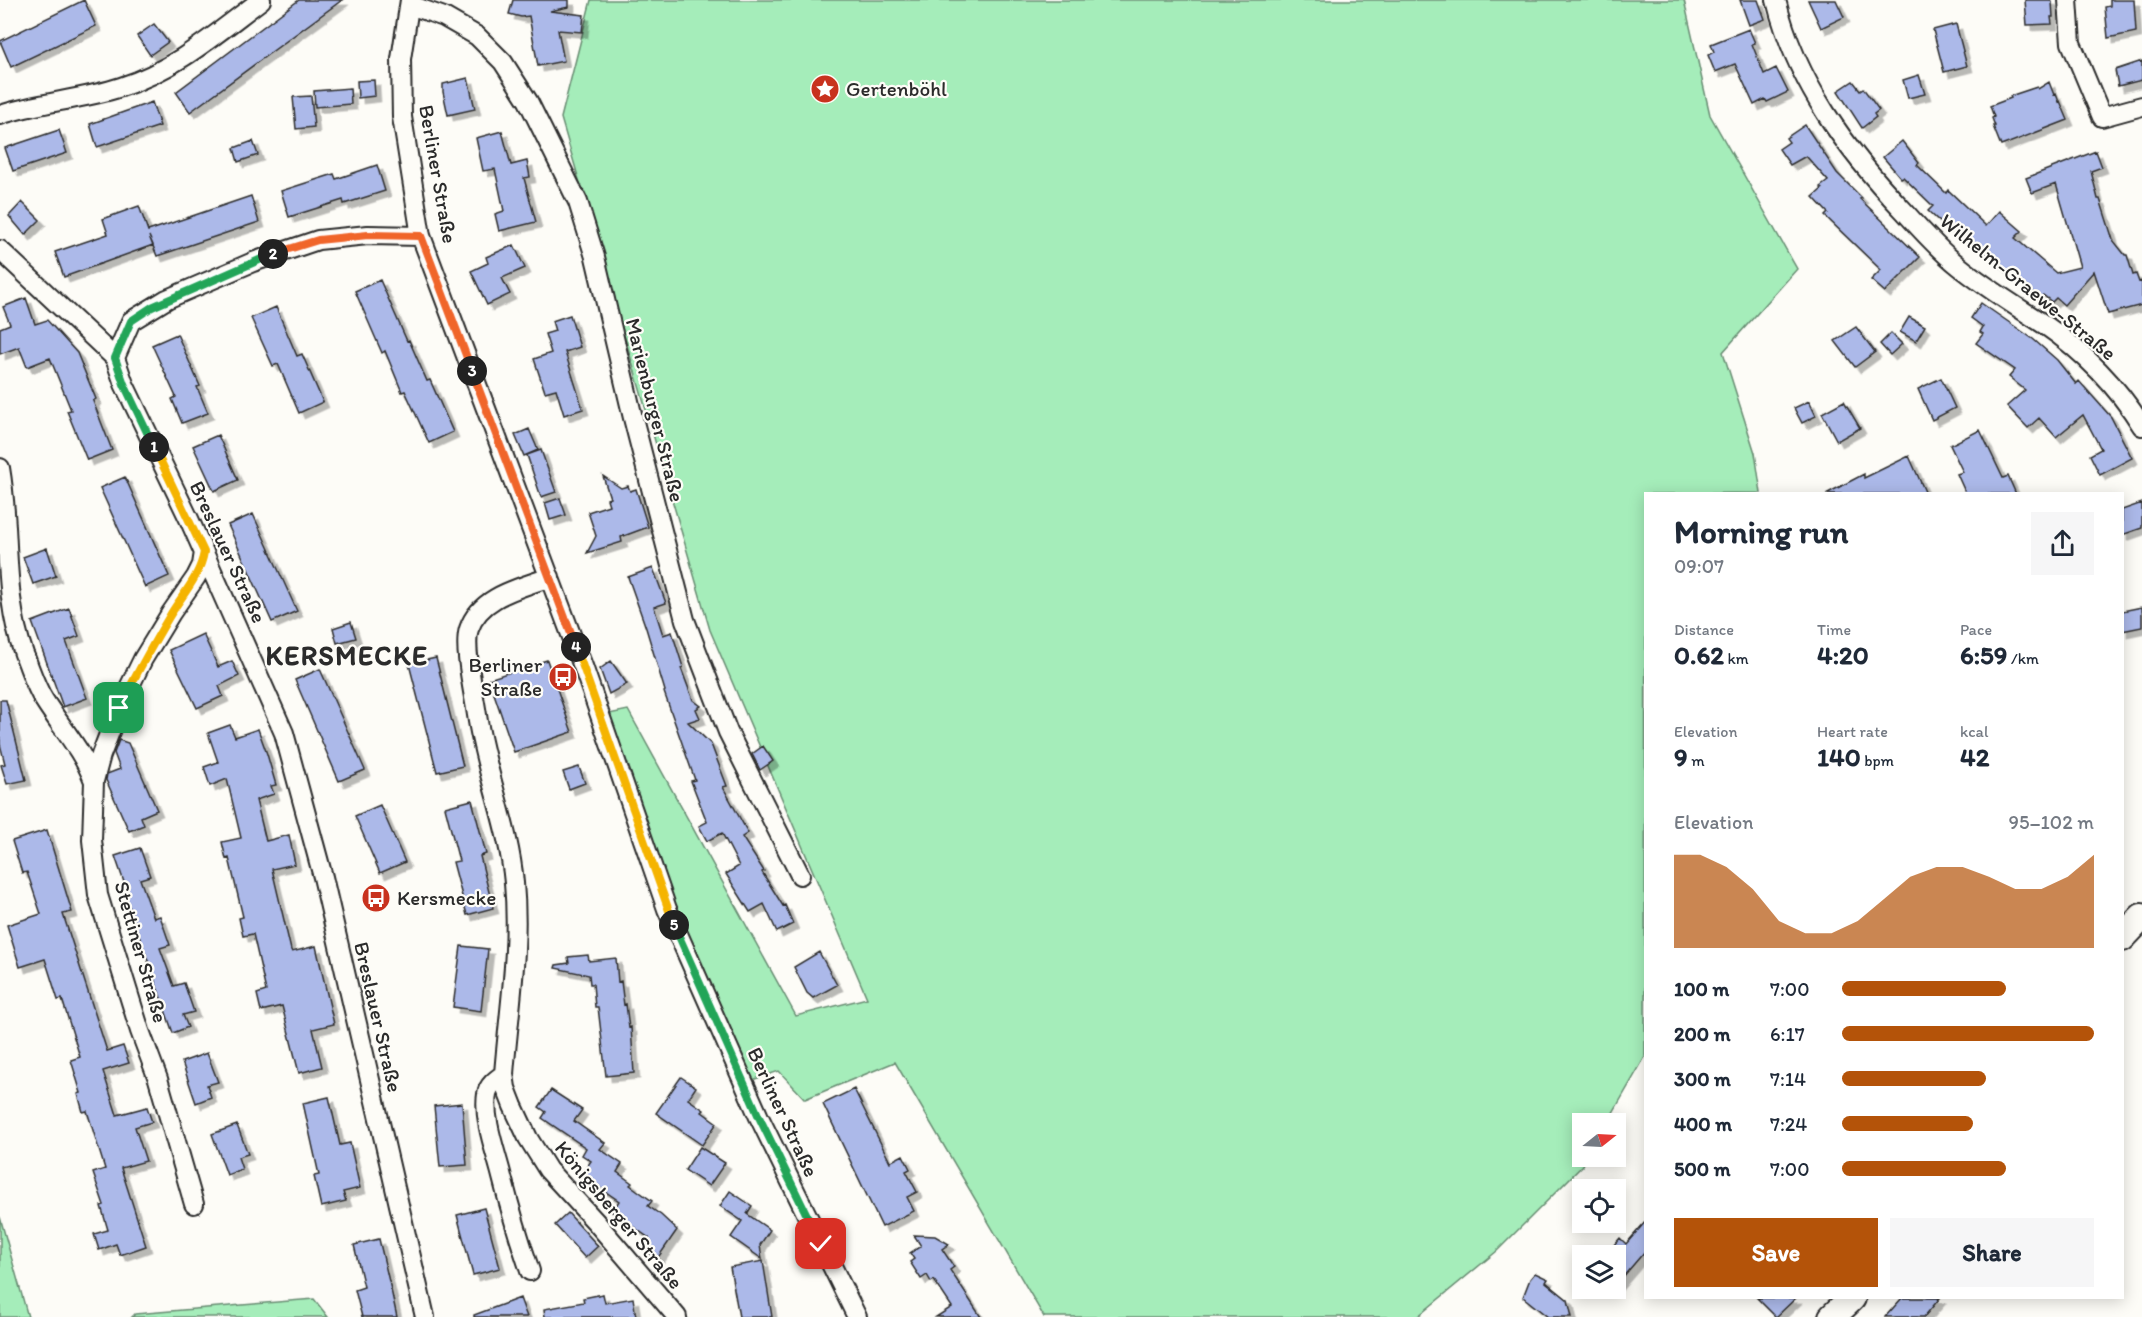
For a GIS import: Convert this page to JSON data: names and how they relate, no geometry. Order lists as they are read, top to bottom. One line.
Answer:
{"streets":{"street":["Berliner Straße","Wilhelm-Graewe-Straße","Marienburger Straße","Breslauer Straße","Stettiner Straße","Königsberger Straße"]},"crossings":[["Berliner Straße","Marienburger Straße"],["Berliner Straße","Königsberger Straße"],["Breslauer Straße","Stettiner Straße"]],"districts":["KERSMECKE"],"places":{"place":["Gertenböhl"],"bus stop":["Berliner Straße","Kersmecke"]},"north":"right","page":{"pins":["2","3","1","4","5"],"heading":["Morning run","09:07"],"stats":[["Distance","0.62 km"],["Time","4:20"],["Pace","6:59 /km"],["Elevation","9 m"],["Heart rate","140 bpm"],["kcal","42"]],"chart":["Elevation","95–102 m"],"list":[{"name":"100 m","note":"7:00"},{"name":"200 m","note":"6:17"},{"name":"300 m","note":"7:14"},{"name":"400 m","note":"7:24"},{"name":"500 m","note":"7:00"}],"buttons":["Save","Share"]}}
